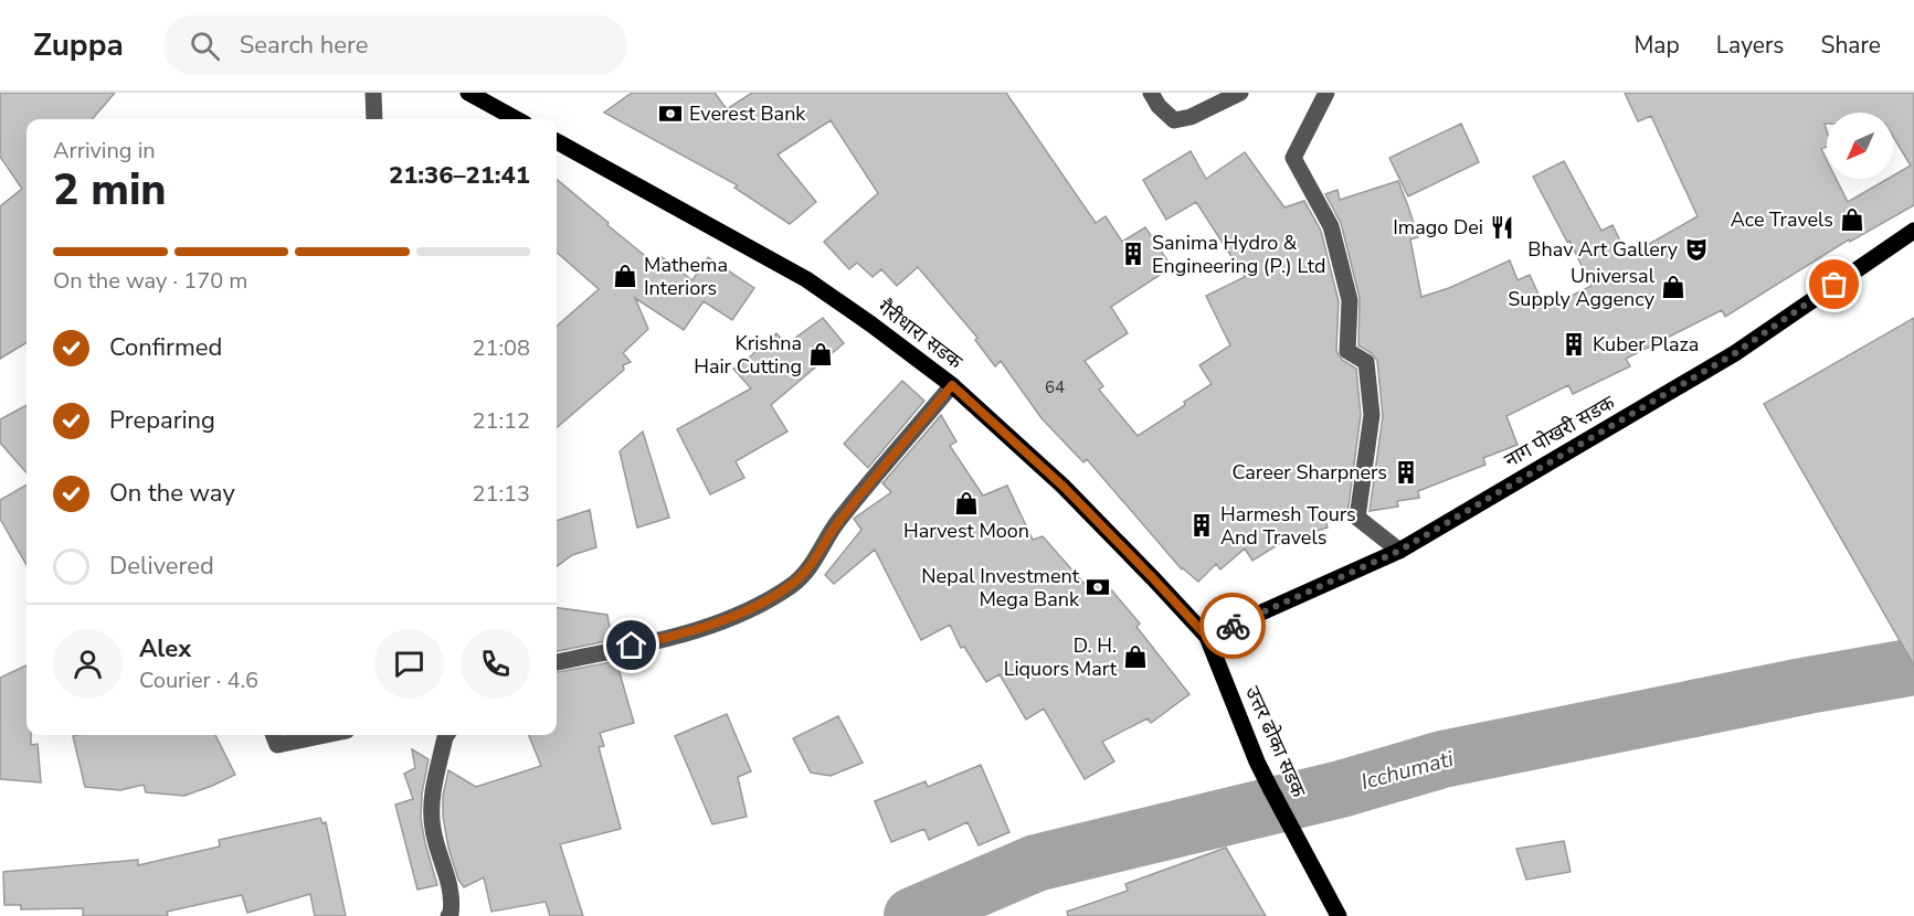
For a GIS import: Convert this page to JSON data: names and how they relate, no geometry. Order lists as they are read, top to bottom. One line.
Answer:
{"streets":{"main road":["गैरीधारा सडक","नाग पोखरी सडक","उत्तर ढोका सडक"]},"crossings":[["गैरीधारा सडक","नाग पोखरी सडक"],["गैरीधारा सडक","उत्तर ढोका सडक"],["नाग पोखरी सडक","उत्तर ढोका सडक"]],"water":["Icchumati"],"places":{"bank":["Everest Bank","Nepal Investment Mega Bank"],"shop":["Ace Travels","Mathema Interiors","Universal Supply Aggency","Krishna Hair Cutting","Harvest Moon","D. H. Liquors Mart"],"restaurant":["Imago Dei"],"theatre":["Bhav Art Gallery"],"building":["Sanima Hydro & Engineering (P.) Ltd","Kuber Plaza","Career Sharpners","Harmesh Tours And Travels"]},"house_numbers":["64"],"north":"bottom left","page":{"header":"Zuppa","search":"Search here","nav":["Map","Layers","Share"],"heading":["2 min","Arriving in","21:36–21:41"],"panel":["Alex","Courier · 4.6"],"bar":"On the way · 170 m","list":[["Confirmed","21:08"],["Preparing","21:12"],["On the way","21:13"],"Delivered"]}}
